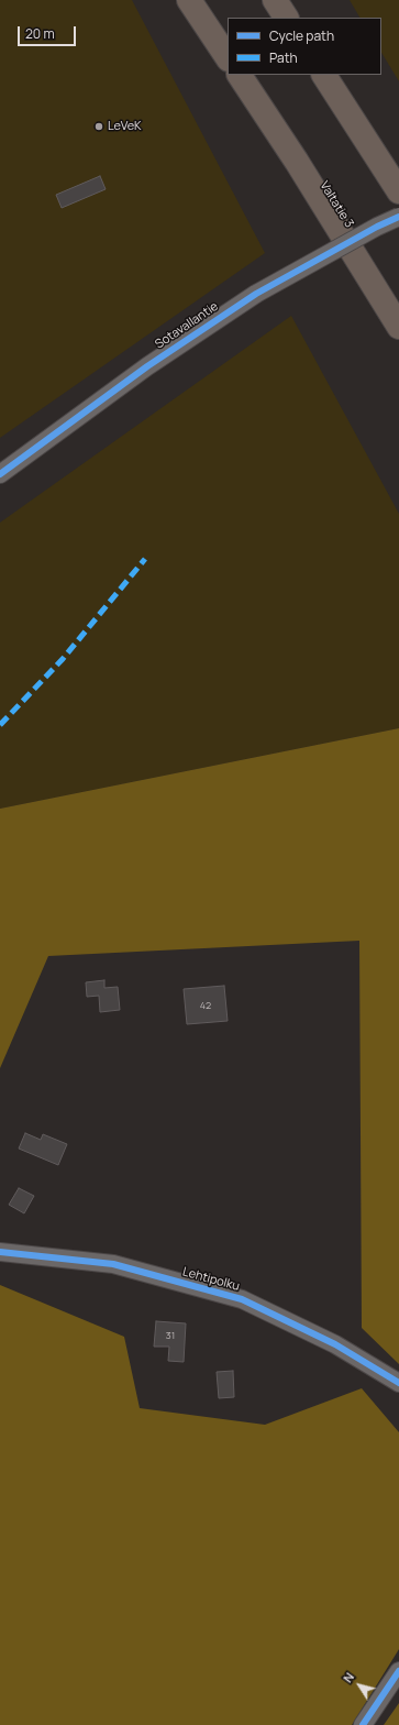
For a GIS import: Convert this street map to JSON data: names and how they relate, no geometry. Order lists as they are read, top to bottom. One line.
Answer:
{"streets":{"highway":["Valtatie 3"],"street":["Sotavallantie","Lehtipolku"]},"places":["LeVeK"],"house_numbers":["42","31"],"legend":["Cycle path","Path"],"scale_bar":"20 m","north":"top left"}
